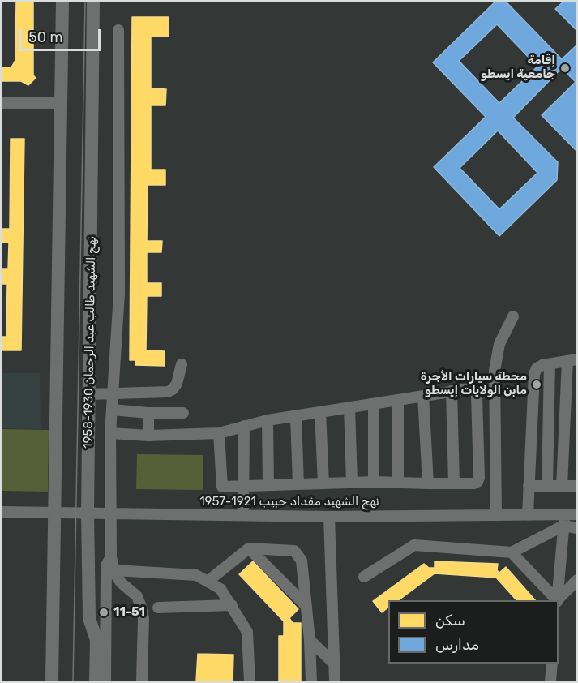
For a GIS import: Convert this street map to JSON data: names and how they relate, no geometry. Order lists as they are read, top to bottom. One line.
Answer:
{"streets":{"main road":["نهج الشهيد طالب عبد الرحمان 1930-1958"],"street":["نهج الشهيد مقداد حبيب 1921-1957"]},"crossings":[["نهج الشهيد طالب عبد الرحمان 1930-1958","نهج الشهيد مقداد حبيب 1921-1957"]],"places":["إقامة جامعية ايسطو","محطة سيارات الأجرة مابن الولايات إيسطو","11-51"],"legend":["سكن","مدارس"],"scale_bar":"50 m"}
